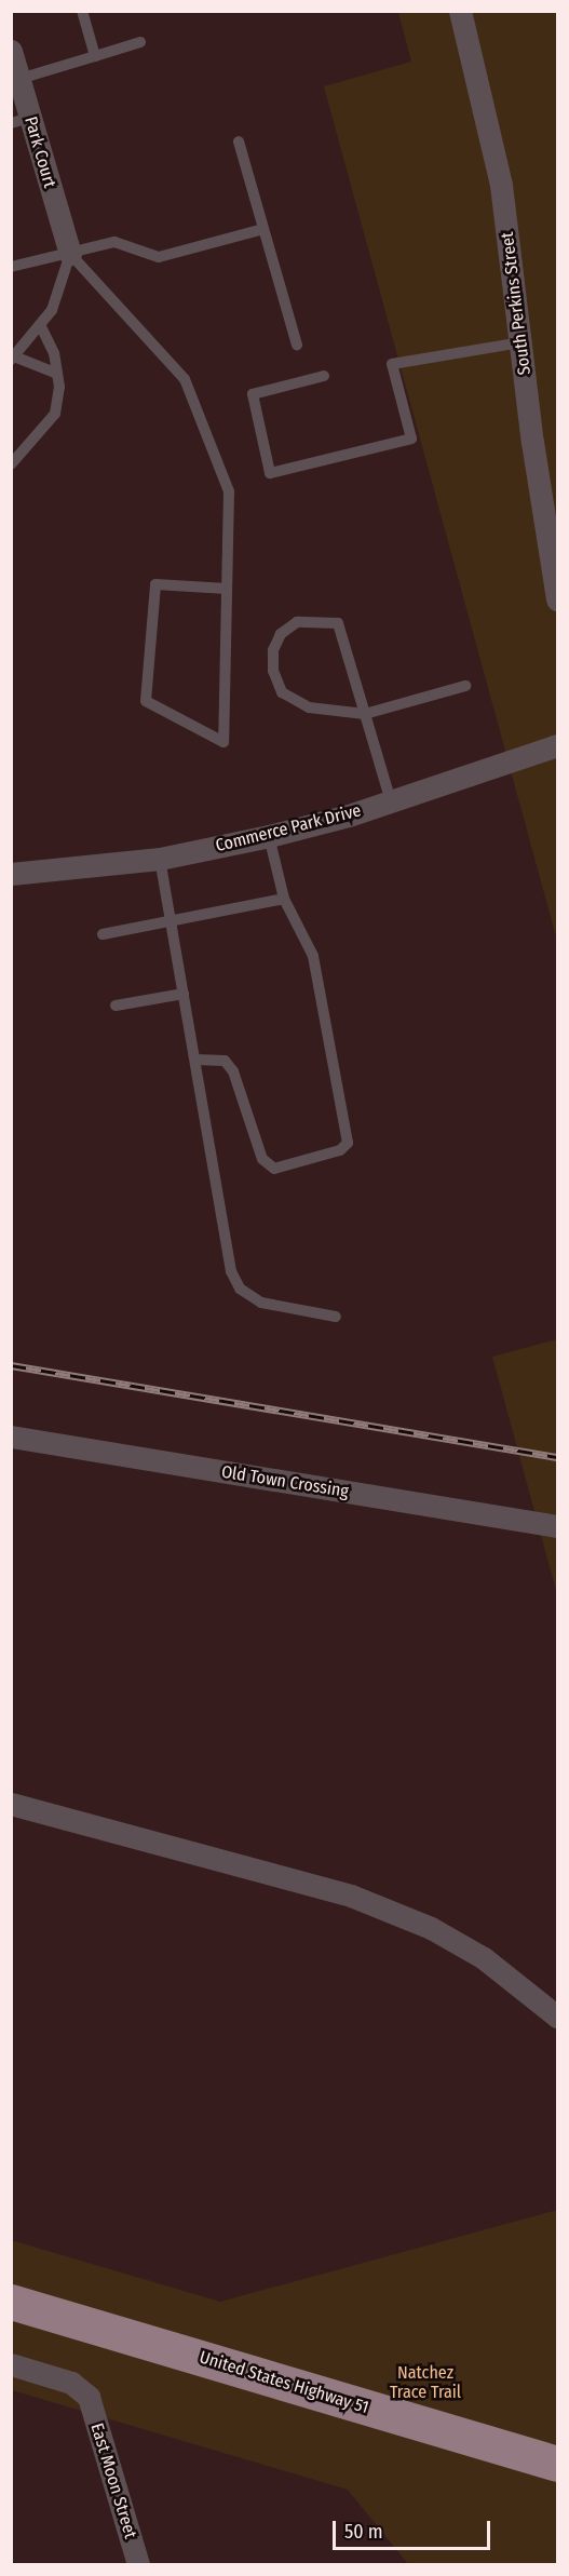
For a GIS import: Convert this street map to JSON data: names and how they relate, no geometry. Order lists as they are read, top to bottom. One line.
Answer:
{"streets":{"main road":["United States Highway 51"],"street":["Park Court","South Perkins Street","Commerce Park Drive","Old Town Crossing","East Moon Street"]},"parks":["Natchez Trace Trail"],"scale_bar":"50 m"}
